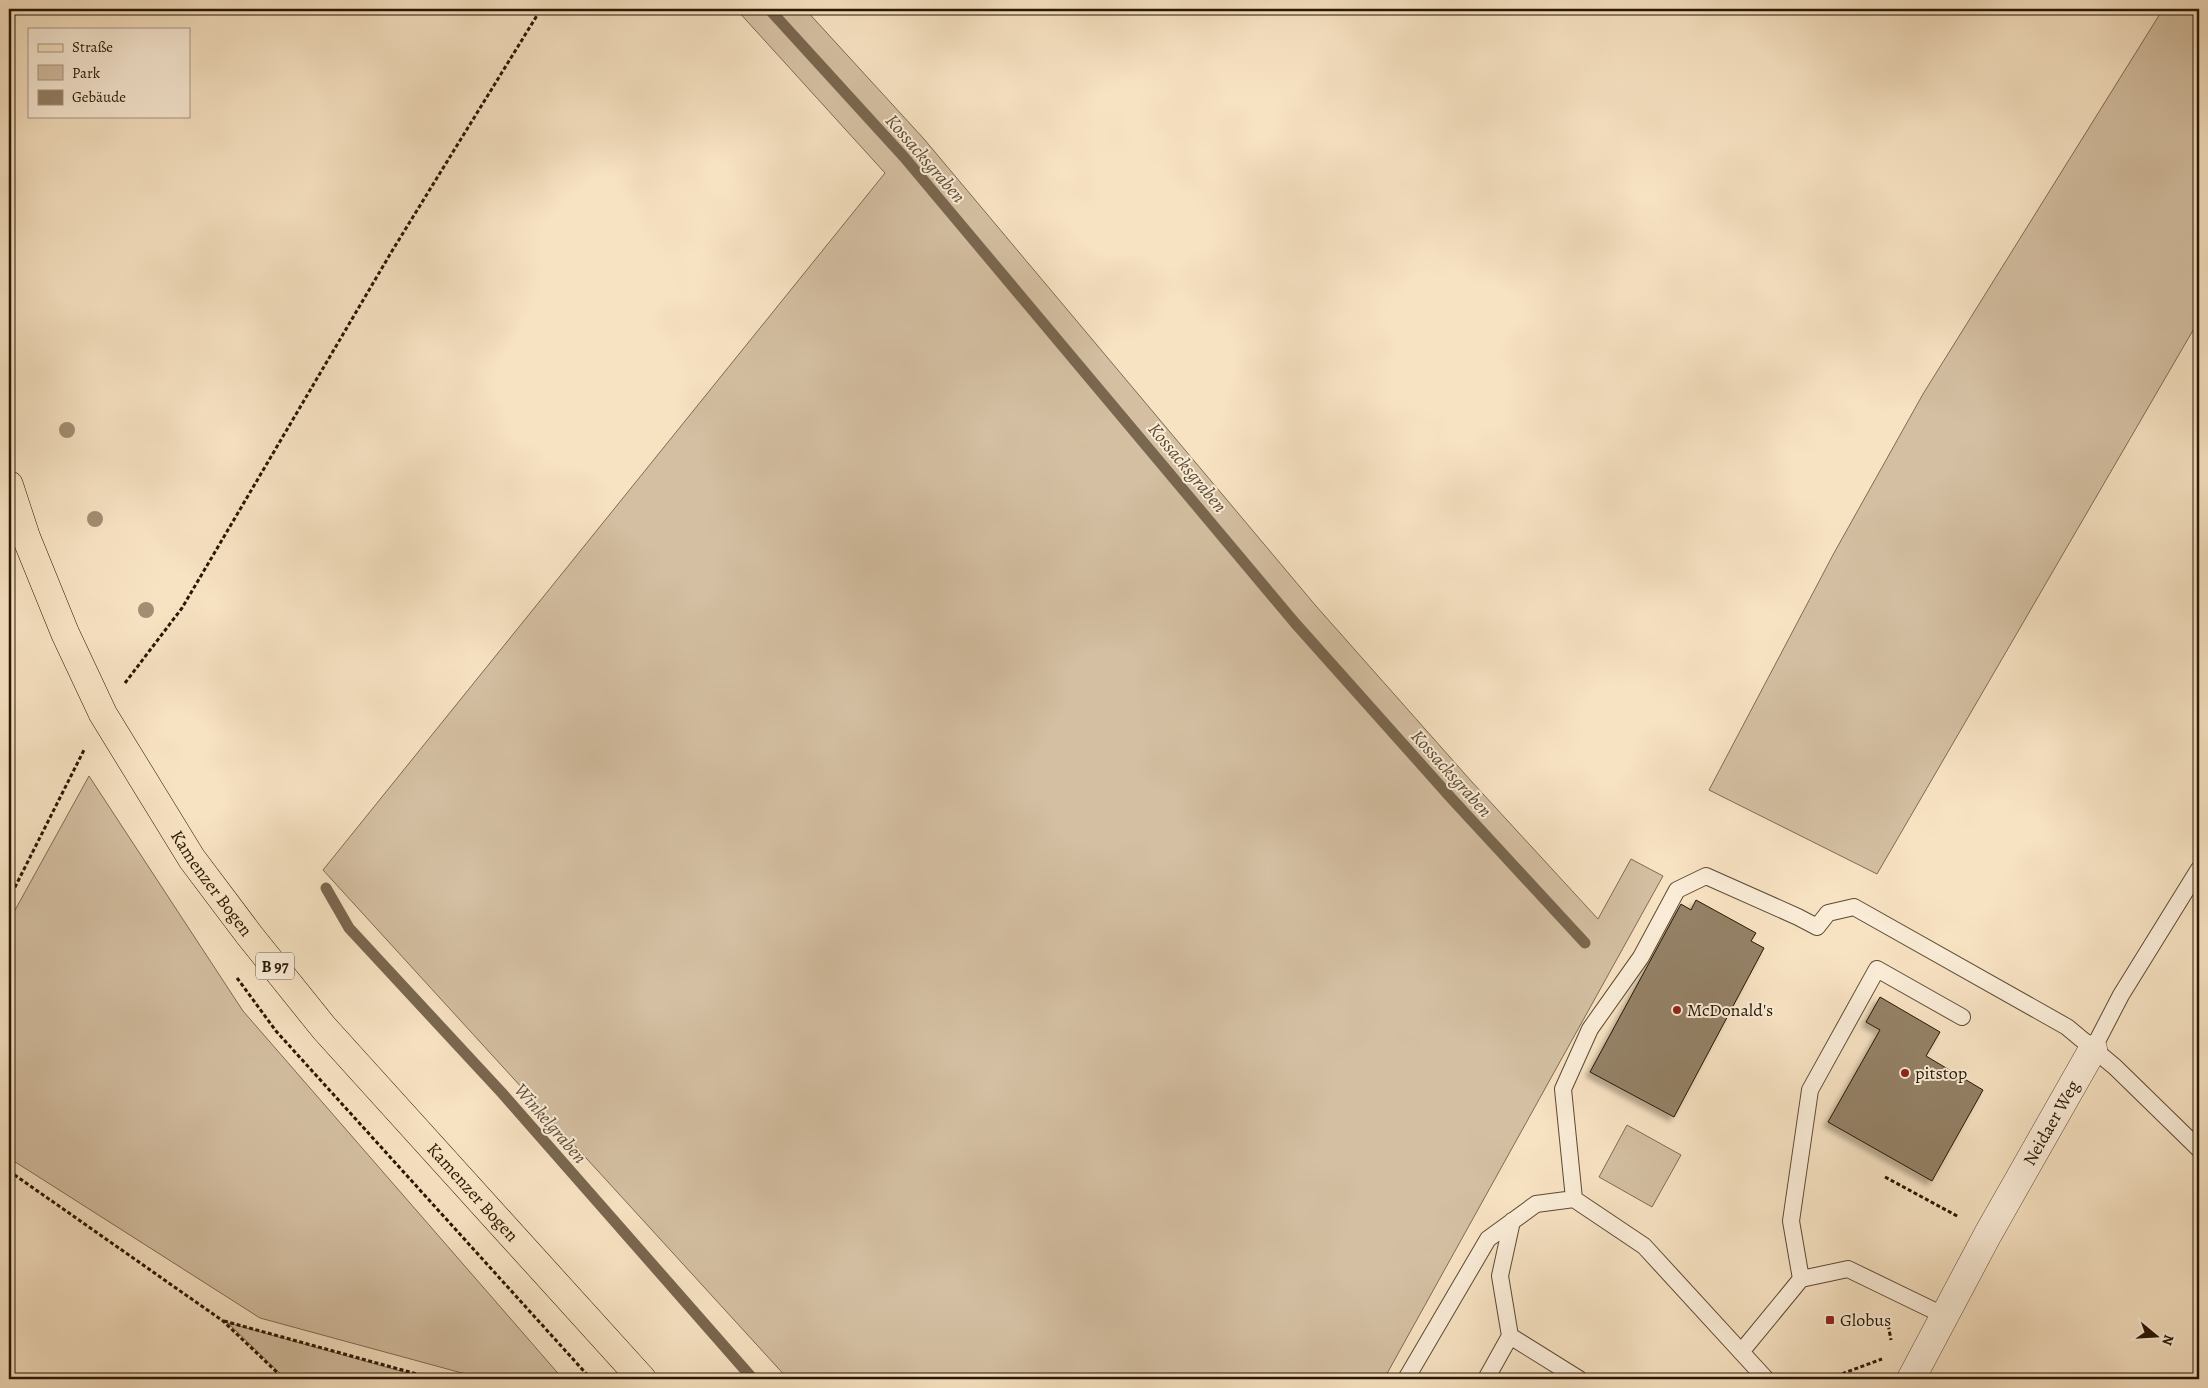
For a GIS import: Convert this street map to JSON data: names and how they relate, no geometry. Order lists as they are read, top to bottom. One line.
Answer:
{"streets":{"main road":["Kamenzer Bogen","B 97"],"street":["Neidaer Weg"]},"water":["Kossacksgraben","Winkelgraben"],"places":{"other":["McDonald's","pitstop"],"transit":["Globus"]},"legend":["Straße","Park","Gebäude"],"north":"right"}
